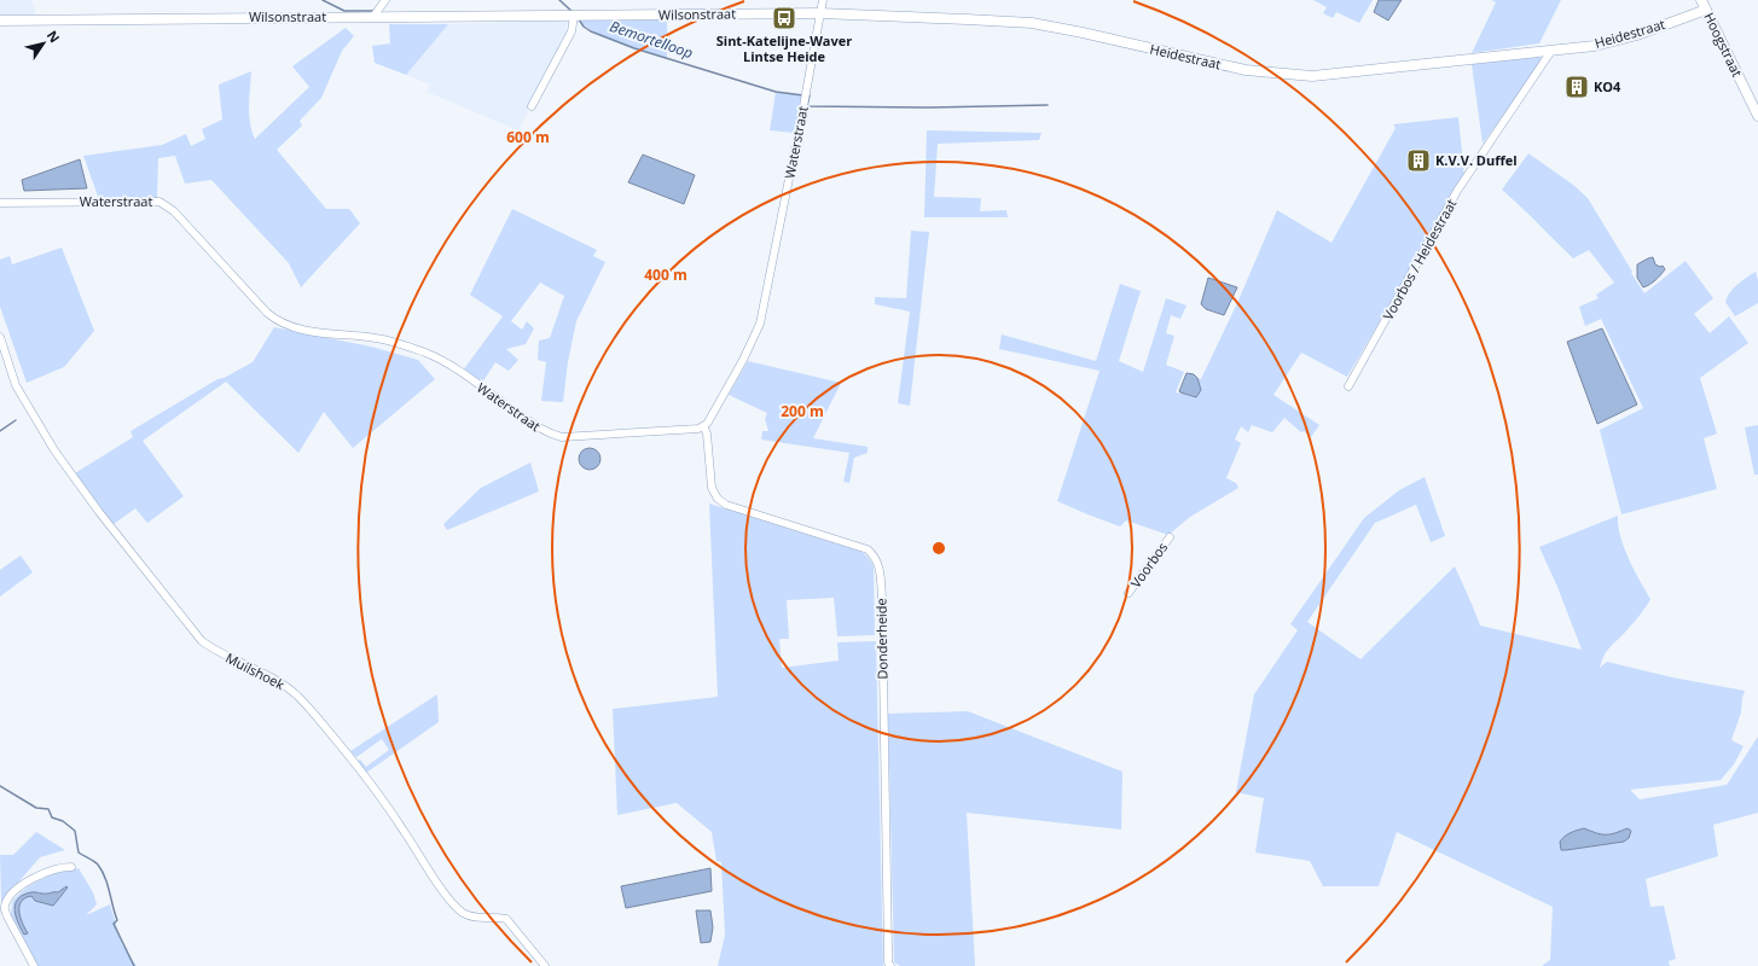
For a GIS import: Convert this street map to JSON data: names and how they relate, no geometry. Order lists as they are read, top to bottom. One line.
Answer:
{"streets":{"street":["Wilsonstraat","Heidestraat","Hoogstraat","Waterstraat","Voorbos / Heidestraat","Voorbos","Donderheide","Muilshoek"]},"crossings":[["Wilsonstraat","Heidestraat"],["Wilsonstraat","Waterstraat"],["Heidestraat","Hoogstraat"],["Heidestraat","Waterstraat"],["Heidestraat","Voorbos / Heidestraat"],["Waterstraat","Donderheide"]],"water":["Bemortelloop"],"places":{"bus stop":["Sint-Katelijne-Waver Lintse Heide"],"building":["KO4","K.V.V. Duffel"]},"north":"top right","rings":["600 m","400 m","200 m"]}
